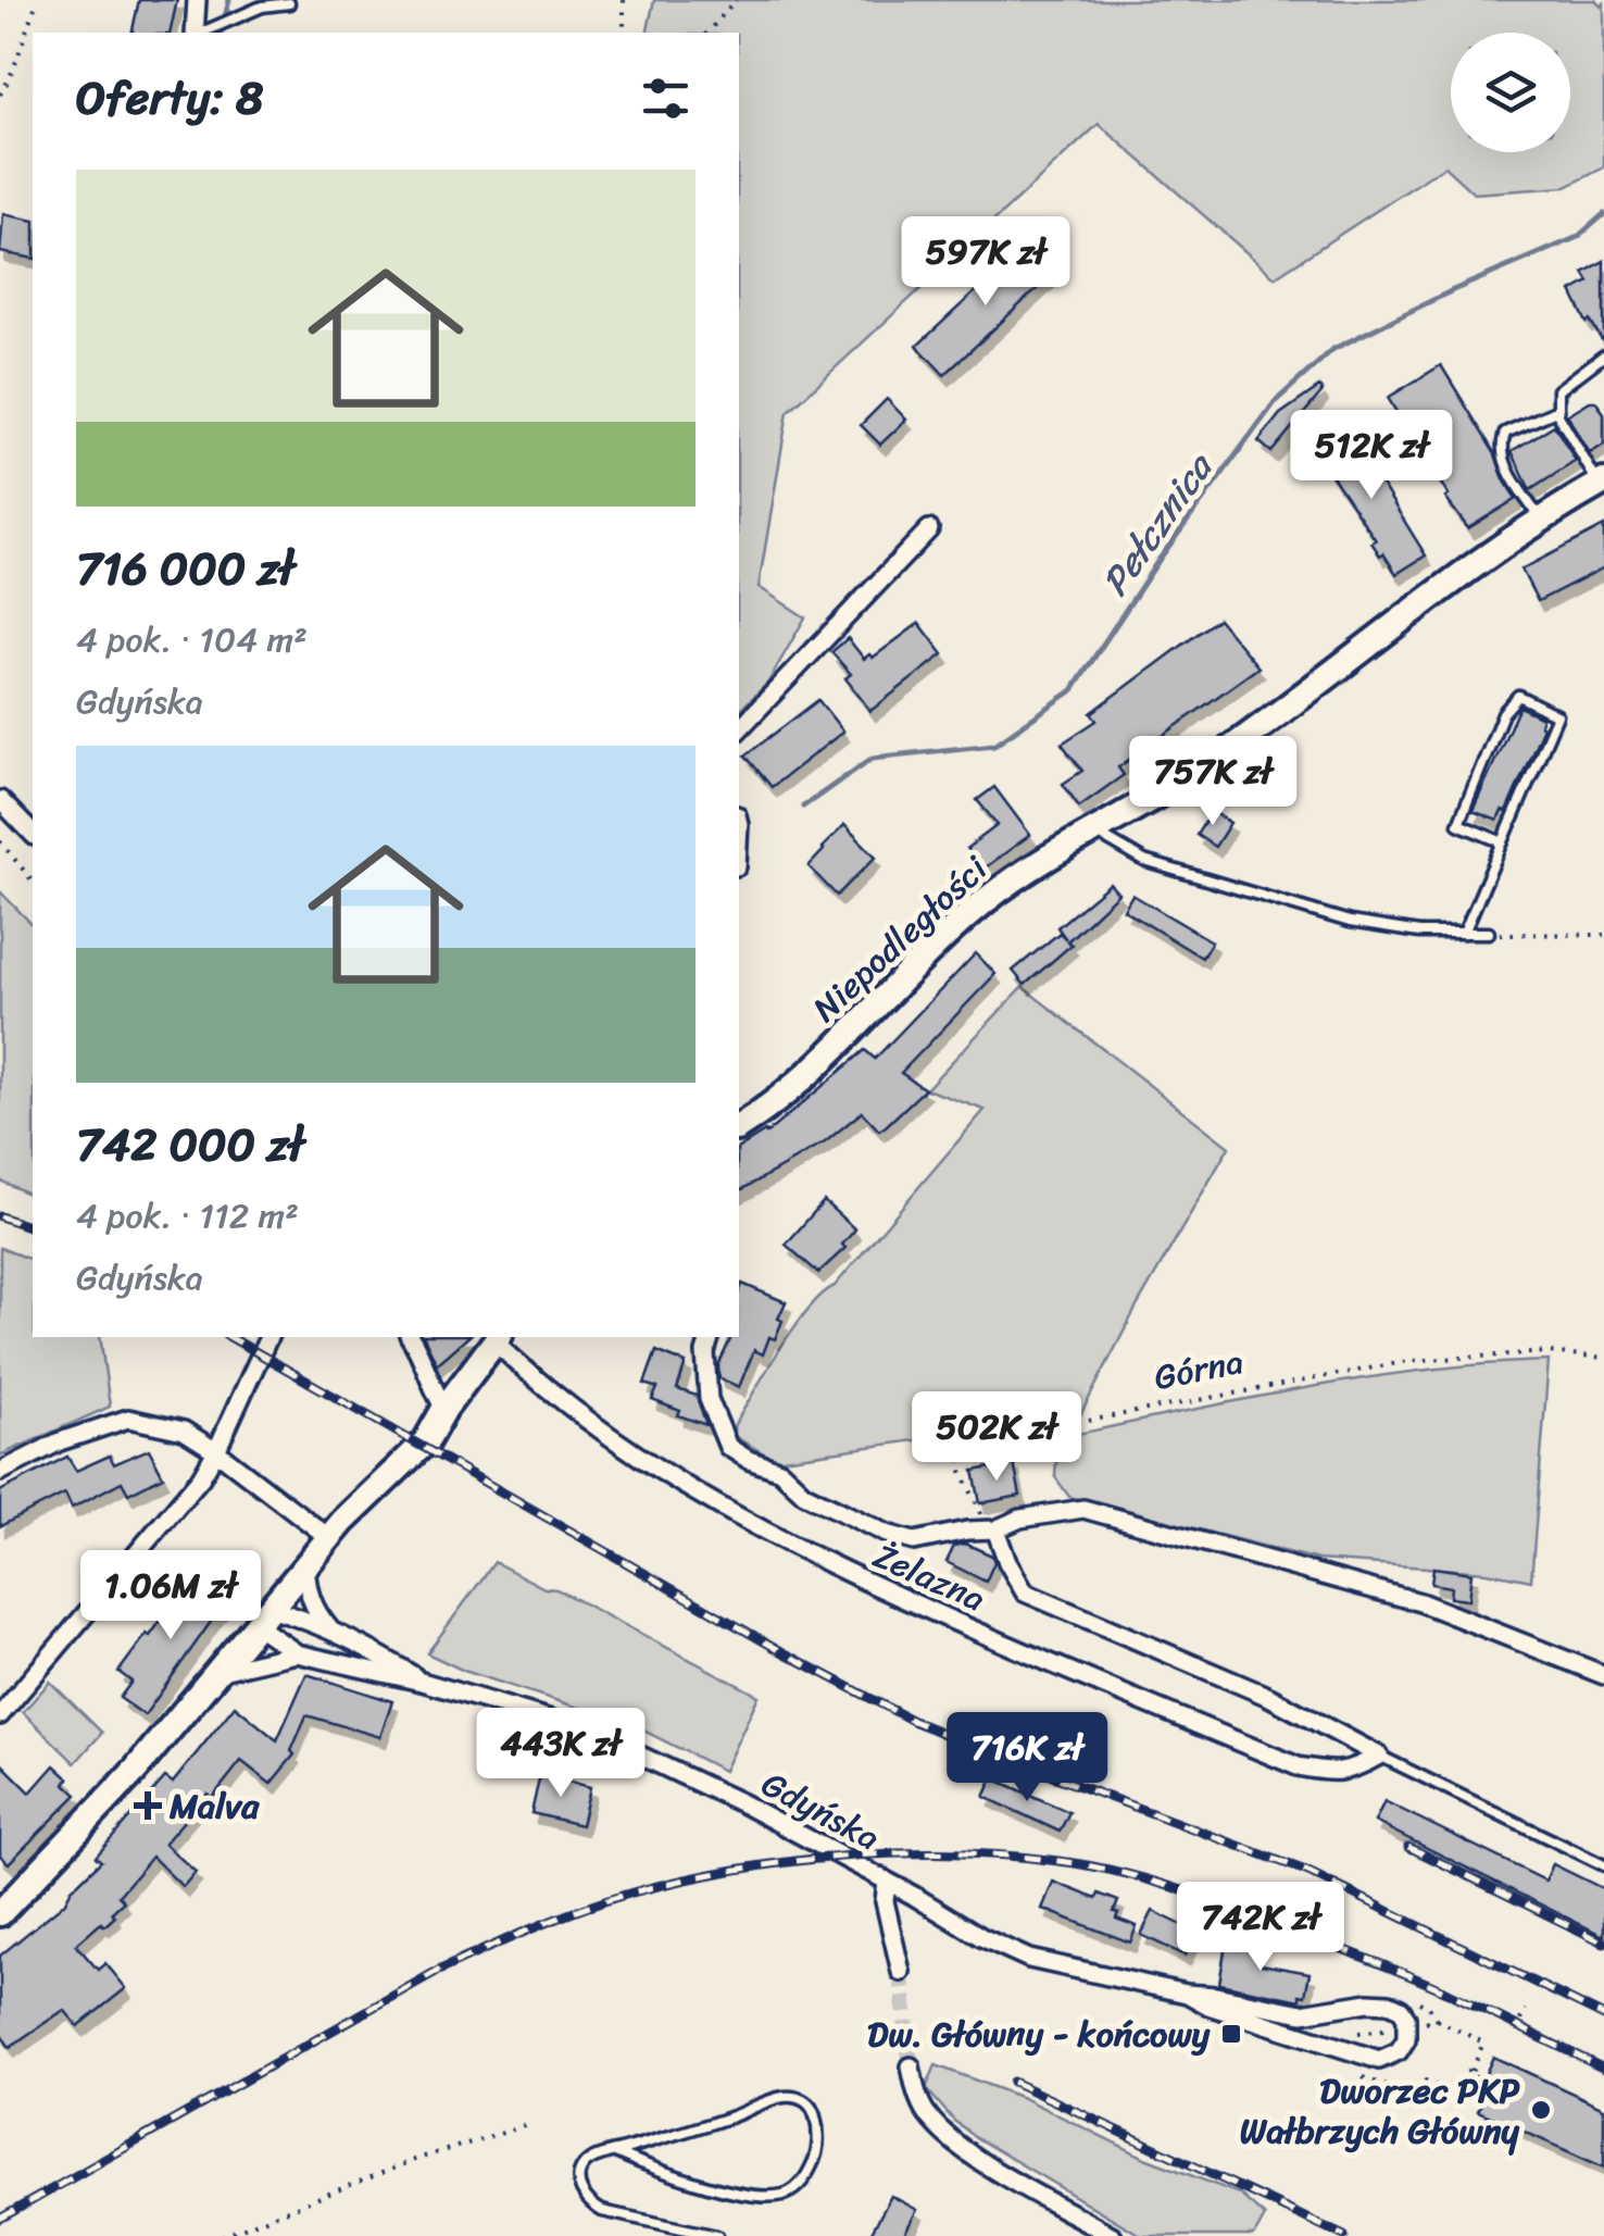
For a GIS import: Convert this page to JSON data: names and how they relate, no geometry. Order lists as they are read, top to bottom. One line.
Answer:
{"streets":{"main road":["Niepodległości"],"street":["Żelazna","Gdyńska"],"path":["Górna"]},"crossings":[["Górna","Żelazna"]],"water":["Pełcznica"],"places":{"health":["Malva"],"transit":["Dw. Główny - końcowy"],"other":["Dworzec PKP Wałbrzych Główny"]},"page":{"heading":"Oferty: 8","list":[{"name":"716 000 zł","note":"4 pok. · 104 m² · Gdyńska"},{"name":"742 000 zł","note":"4 pok. · 112 m² · Gdyńska"}],"price":["597K zł","512K zł","757K zł","502K zł","1.06M zł","443K zł","716K zł","742K zł"]}}
